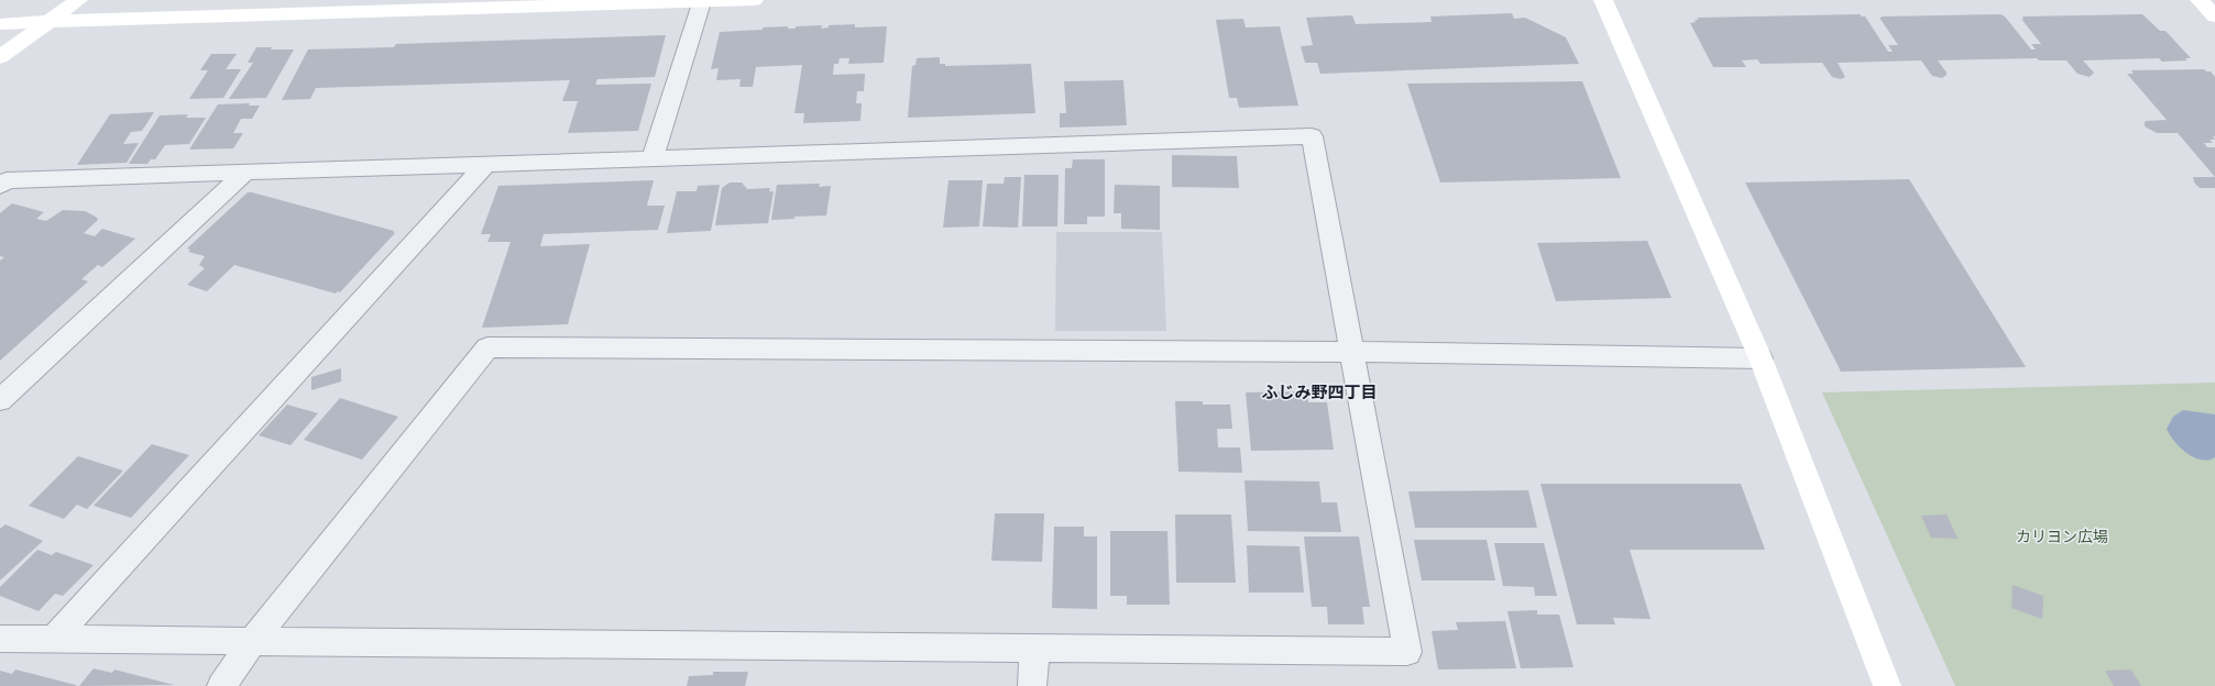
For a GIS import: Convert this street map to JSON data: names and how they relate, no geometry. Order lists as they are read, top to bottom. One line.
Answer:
{"districts":["ふじみ野四丁目"],"parks":["カリヨン広場"]}
